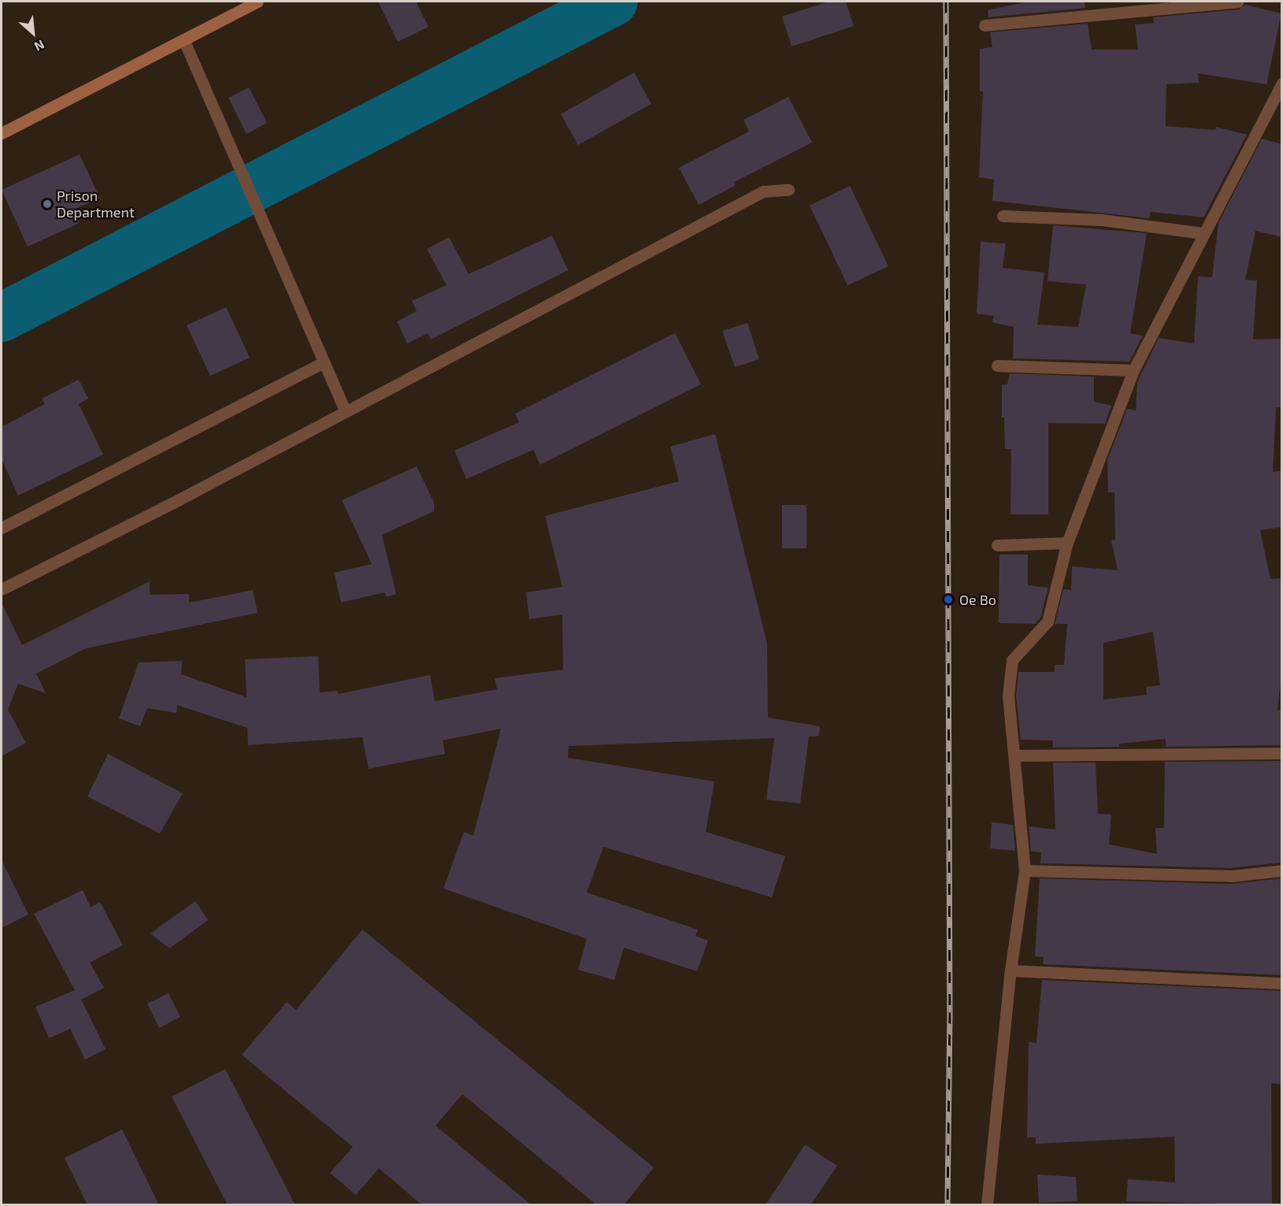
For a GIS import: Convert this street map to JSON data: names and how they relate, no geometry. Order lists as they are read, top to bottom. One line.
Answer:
{"places":["Prison Department","Oe Bo"],"north":"bottom right"}
